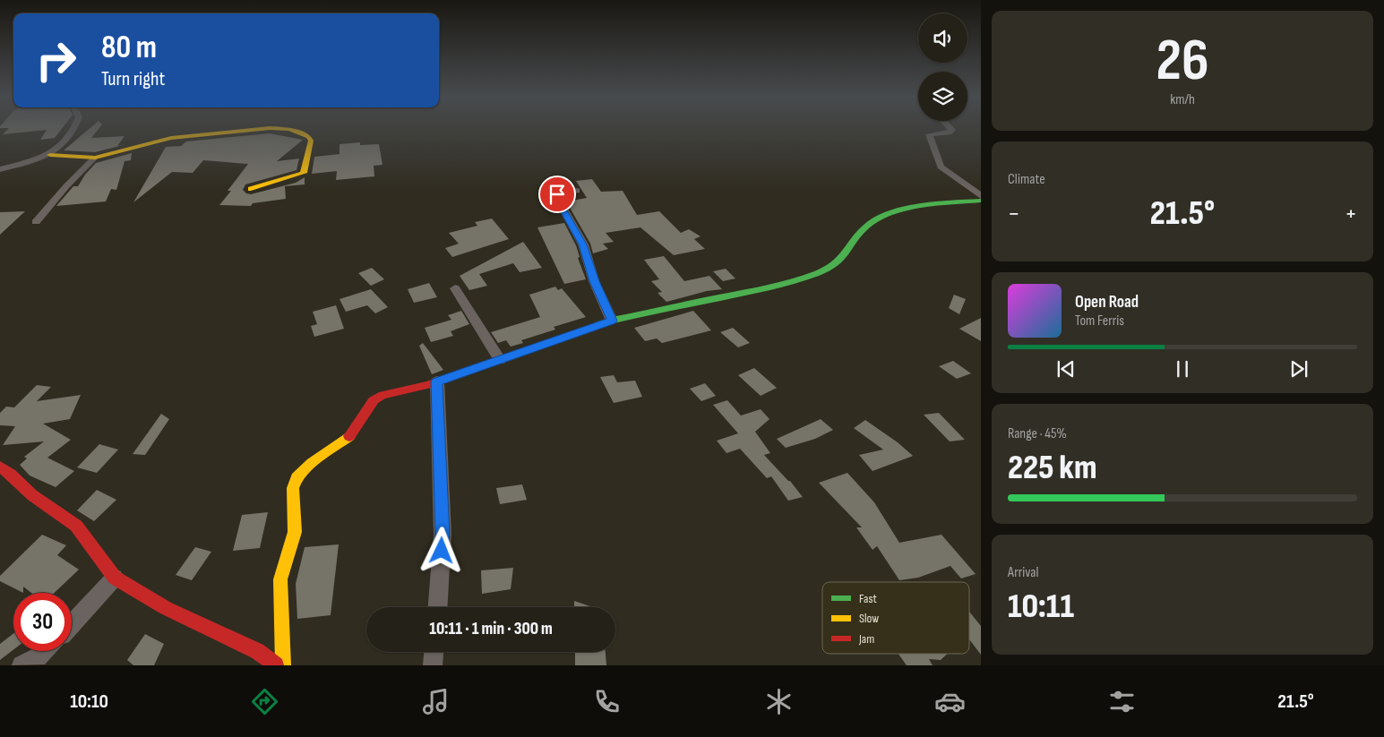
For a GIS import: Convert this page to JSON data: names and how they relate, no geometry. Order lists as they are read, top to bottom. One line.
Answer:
{"legend":["Fast","Slow","Jam"],"page":{"tile":[["26","km/h"],"Climate",["Range · 45%","225 km"],["Arrival","10:11"]],"turn":["80 m","Turn right"],"heat":["−","21.5°","+"],"song":["Open Road","Tom Ferris"],"limit":"30","trip":"10:11 · 1 min · 300 m","tabs":["10:10","21.5°"]}}
